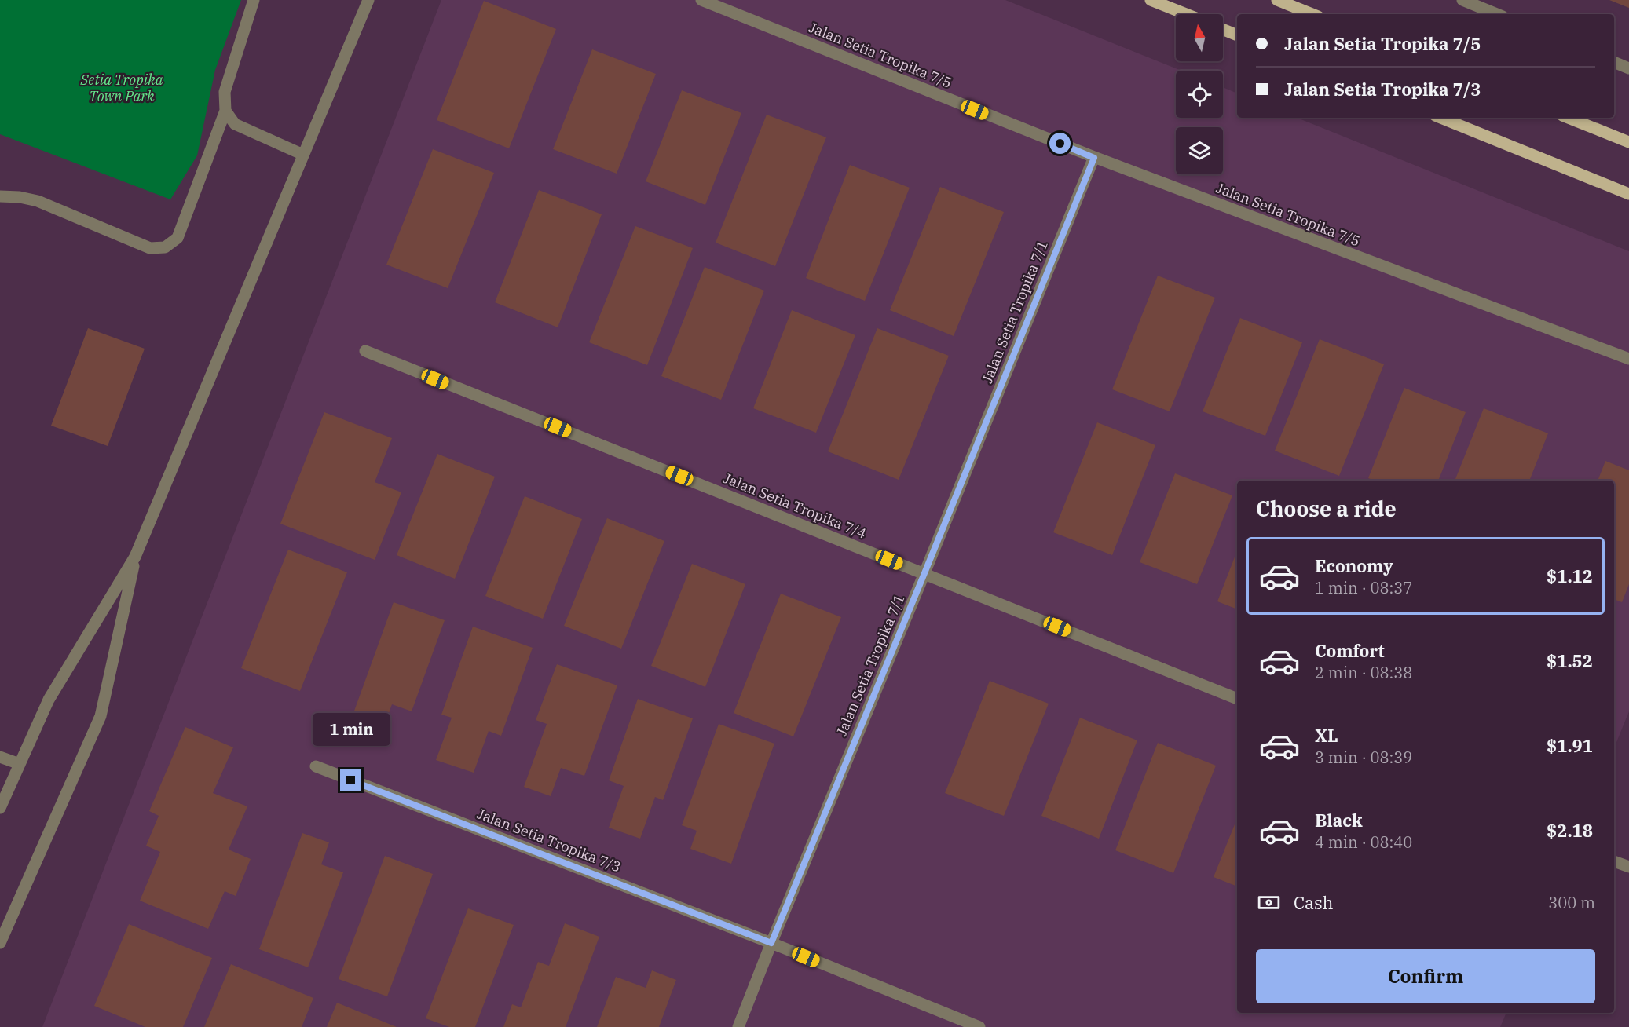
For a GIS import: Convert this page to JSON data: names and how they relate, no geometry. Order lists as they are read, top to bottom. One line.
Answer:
{"streets":{"street":["Jalan Setia Tropika 7/5","Jalan Setia Tropika 7/1","Jalan Setia Tropika 7/4","Jalan Setia Tropika 7/3"]},"crossings":[["Jalan Setia Tropika 7/5","Jalan Setia Tropika 7/1"],["Jalan Setia Tropika 7/1","Jalan Setia Tropika 7/4"],["Jalan Setia Tropika 7/1","Jalan Setia Tropika 7/3"]],"parks":["Setia Tropika Town Park"],"north":"top","page":{"banner":["Jalan Setia Tropika 7/5","Jalan Setia Tropika 7/3"],"heading":"Choose a ride","list":[{"name":"Economy","note":"1 min · 08:37","value":"$1.12"},{"name":"Comfort","note":"2 min · 08:38","value":"$1.52"},{"name":"XL","note":"3 min · 08:39","value":"$1.91"},{"name":"Black","note":"4 min · 08:40","value":"$2.18"}],"bubble":"1 min","pay":["Cash","300 m"],"buttons":"Confirm"}}
